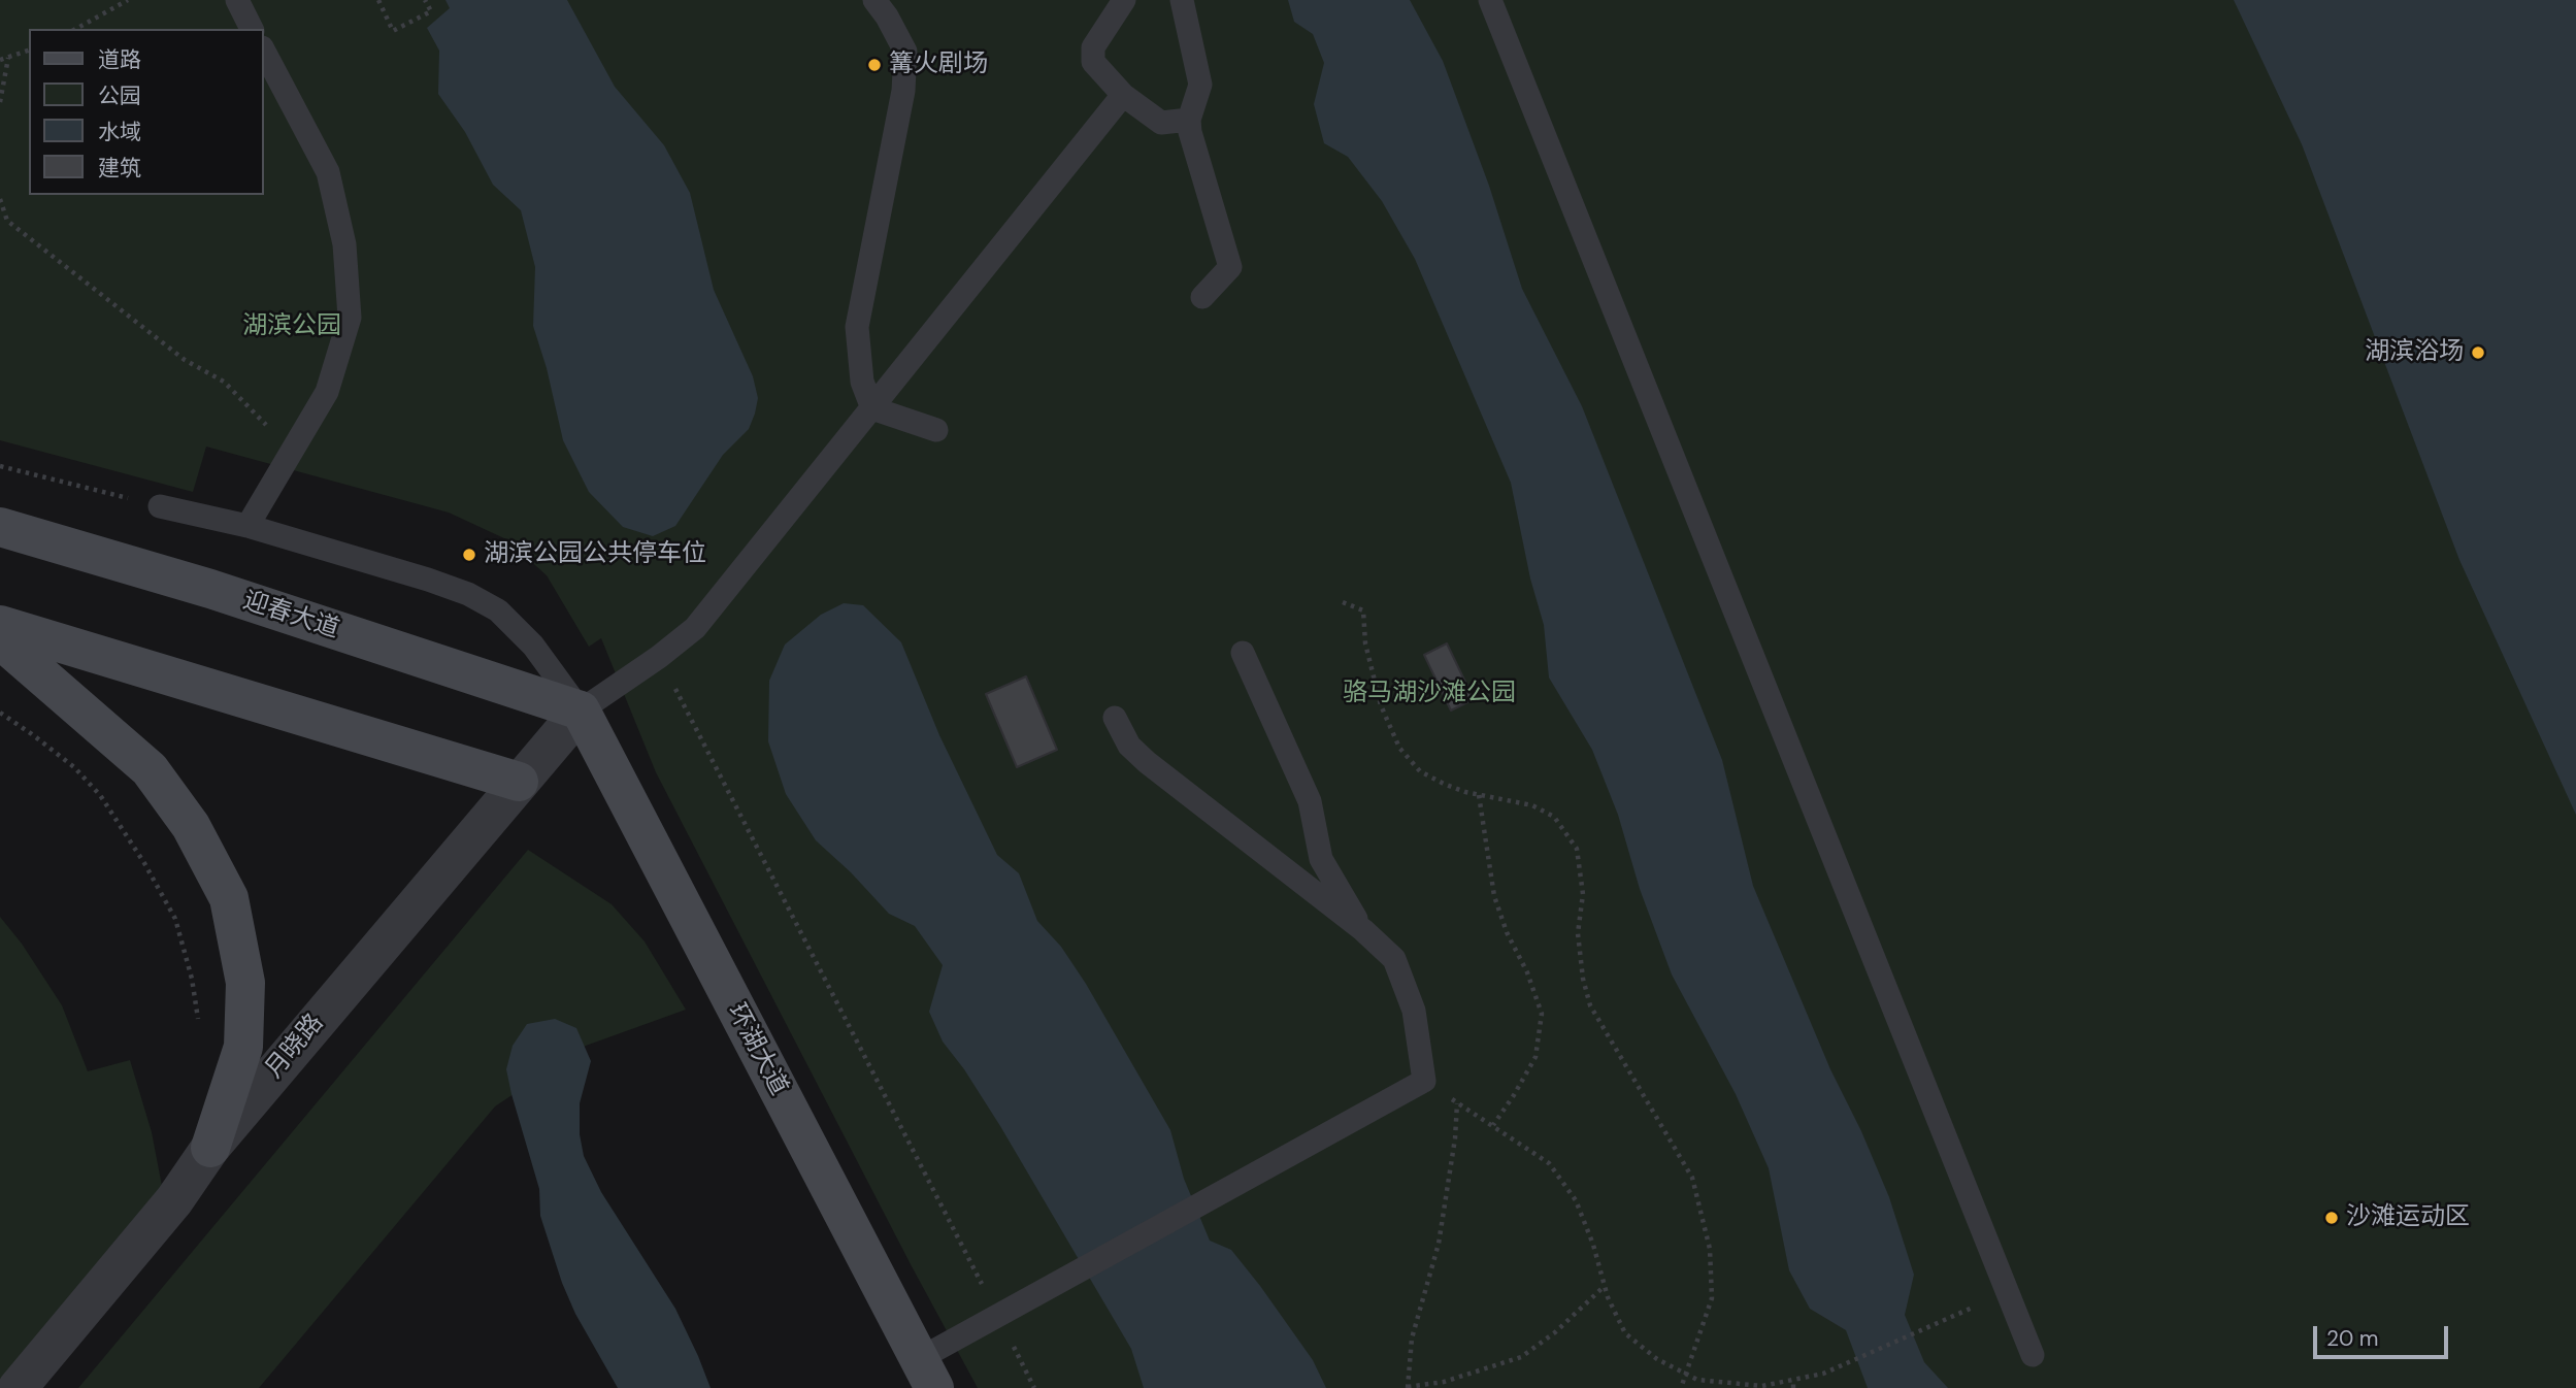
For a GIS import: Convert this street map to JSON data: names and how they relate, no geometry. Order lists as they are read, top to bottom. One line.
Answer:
{"streets":{"main road":["迎春大道","环湖大道"],"street":["月晓路"]},"crossings":[["迎春大道","月晓路"],["迎春大道","环湖大道"],["月晓路","环湖大道"]],"parks":["湖滨公园","骆马湖沙滩公园"],"places":["篝火剧场","湖滨浴场","湖滨公园公共停车位","沙滩运动区"],"legend":["道路","公园","水域","建筑"],"scale_bar":"20 m"}
